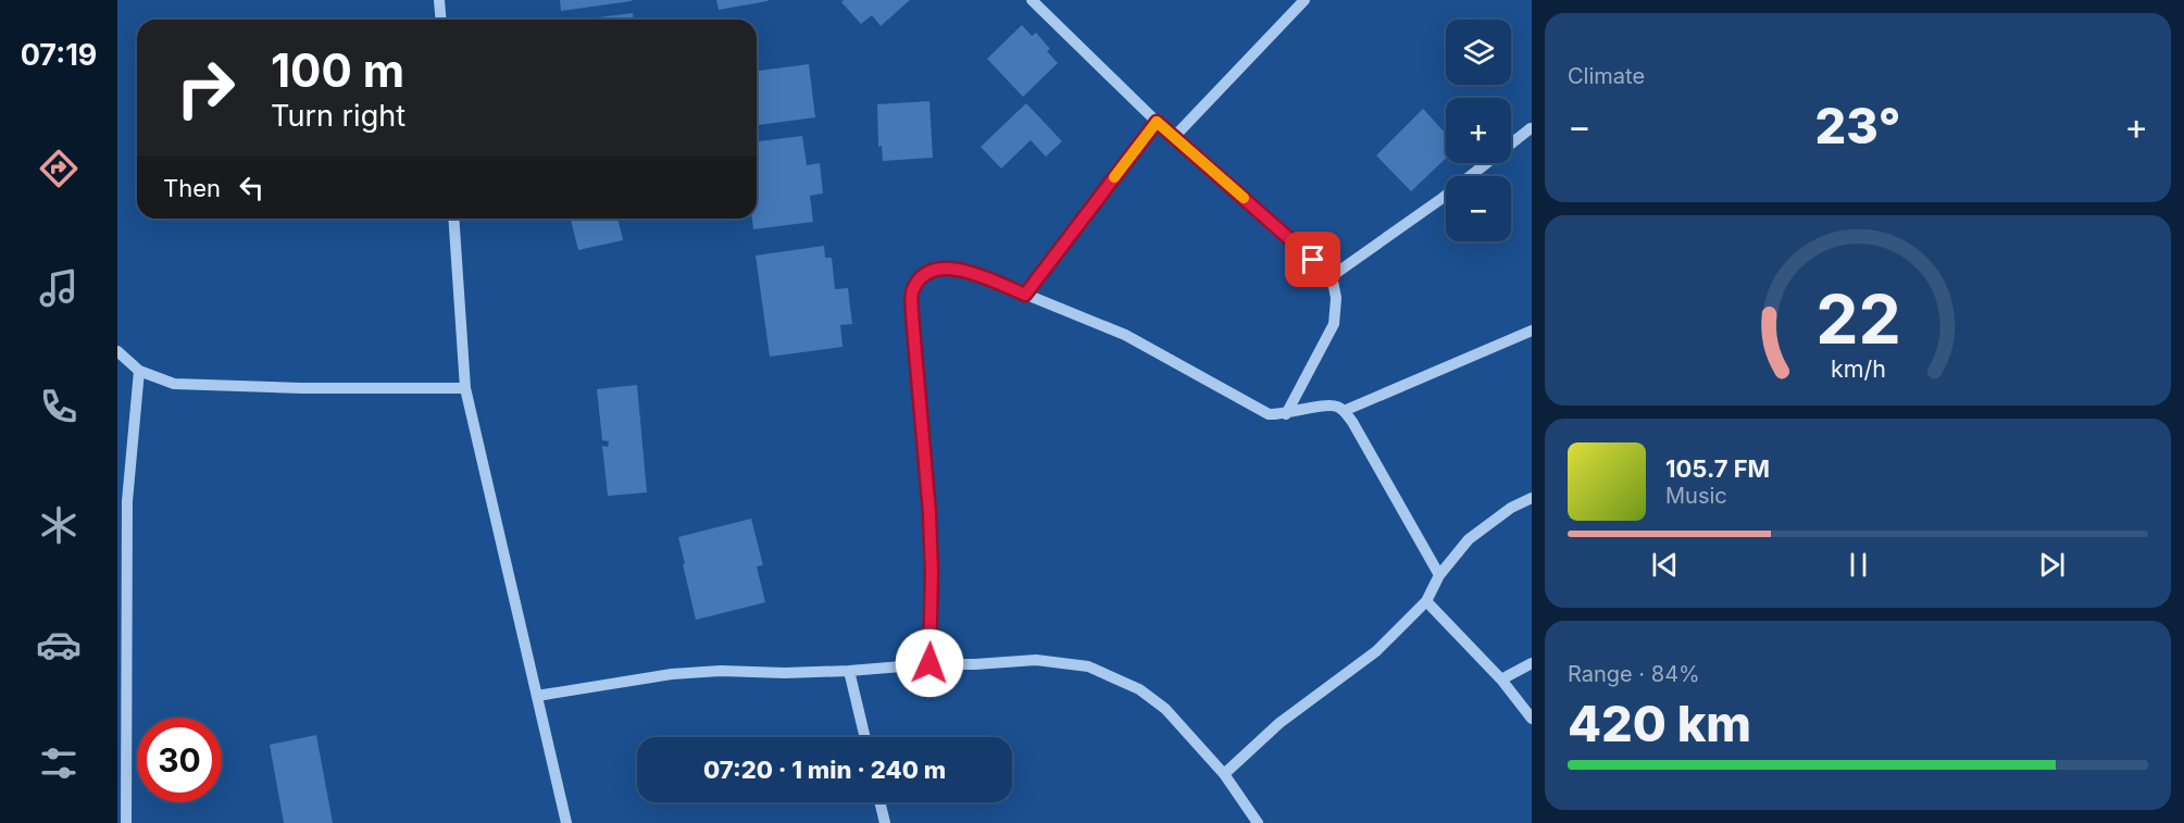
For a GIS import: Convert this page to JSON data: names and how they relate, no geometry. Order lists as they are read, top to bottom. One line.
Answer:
{"page":{"tabs":"07:19","tile":["Climate",["Range · 84%","420 km"]],"map_buttons":["+","−"],"turn":["100 m","Turn right"],"heat":["−","23°","+"],"then":"Then","song":["105.7 FM","Music"],"limit":"30","trip":"07:20 · 1 min · 240 m","gauge":["22","km/h"]}}
